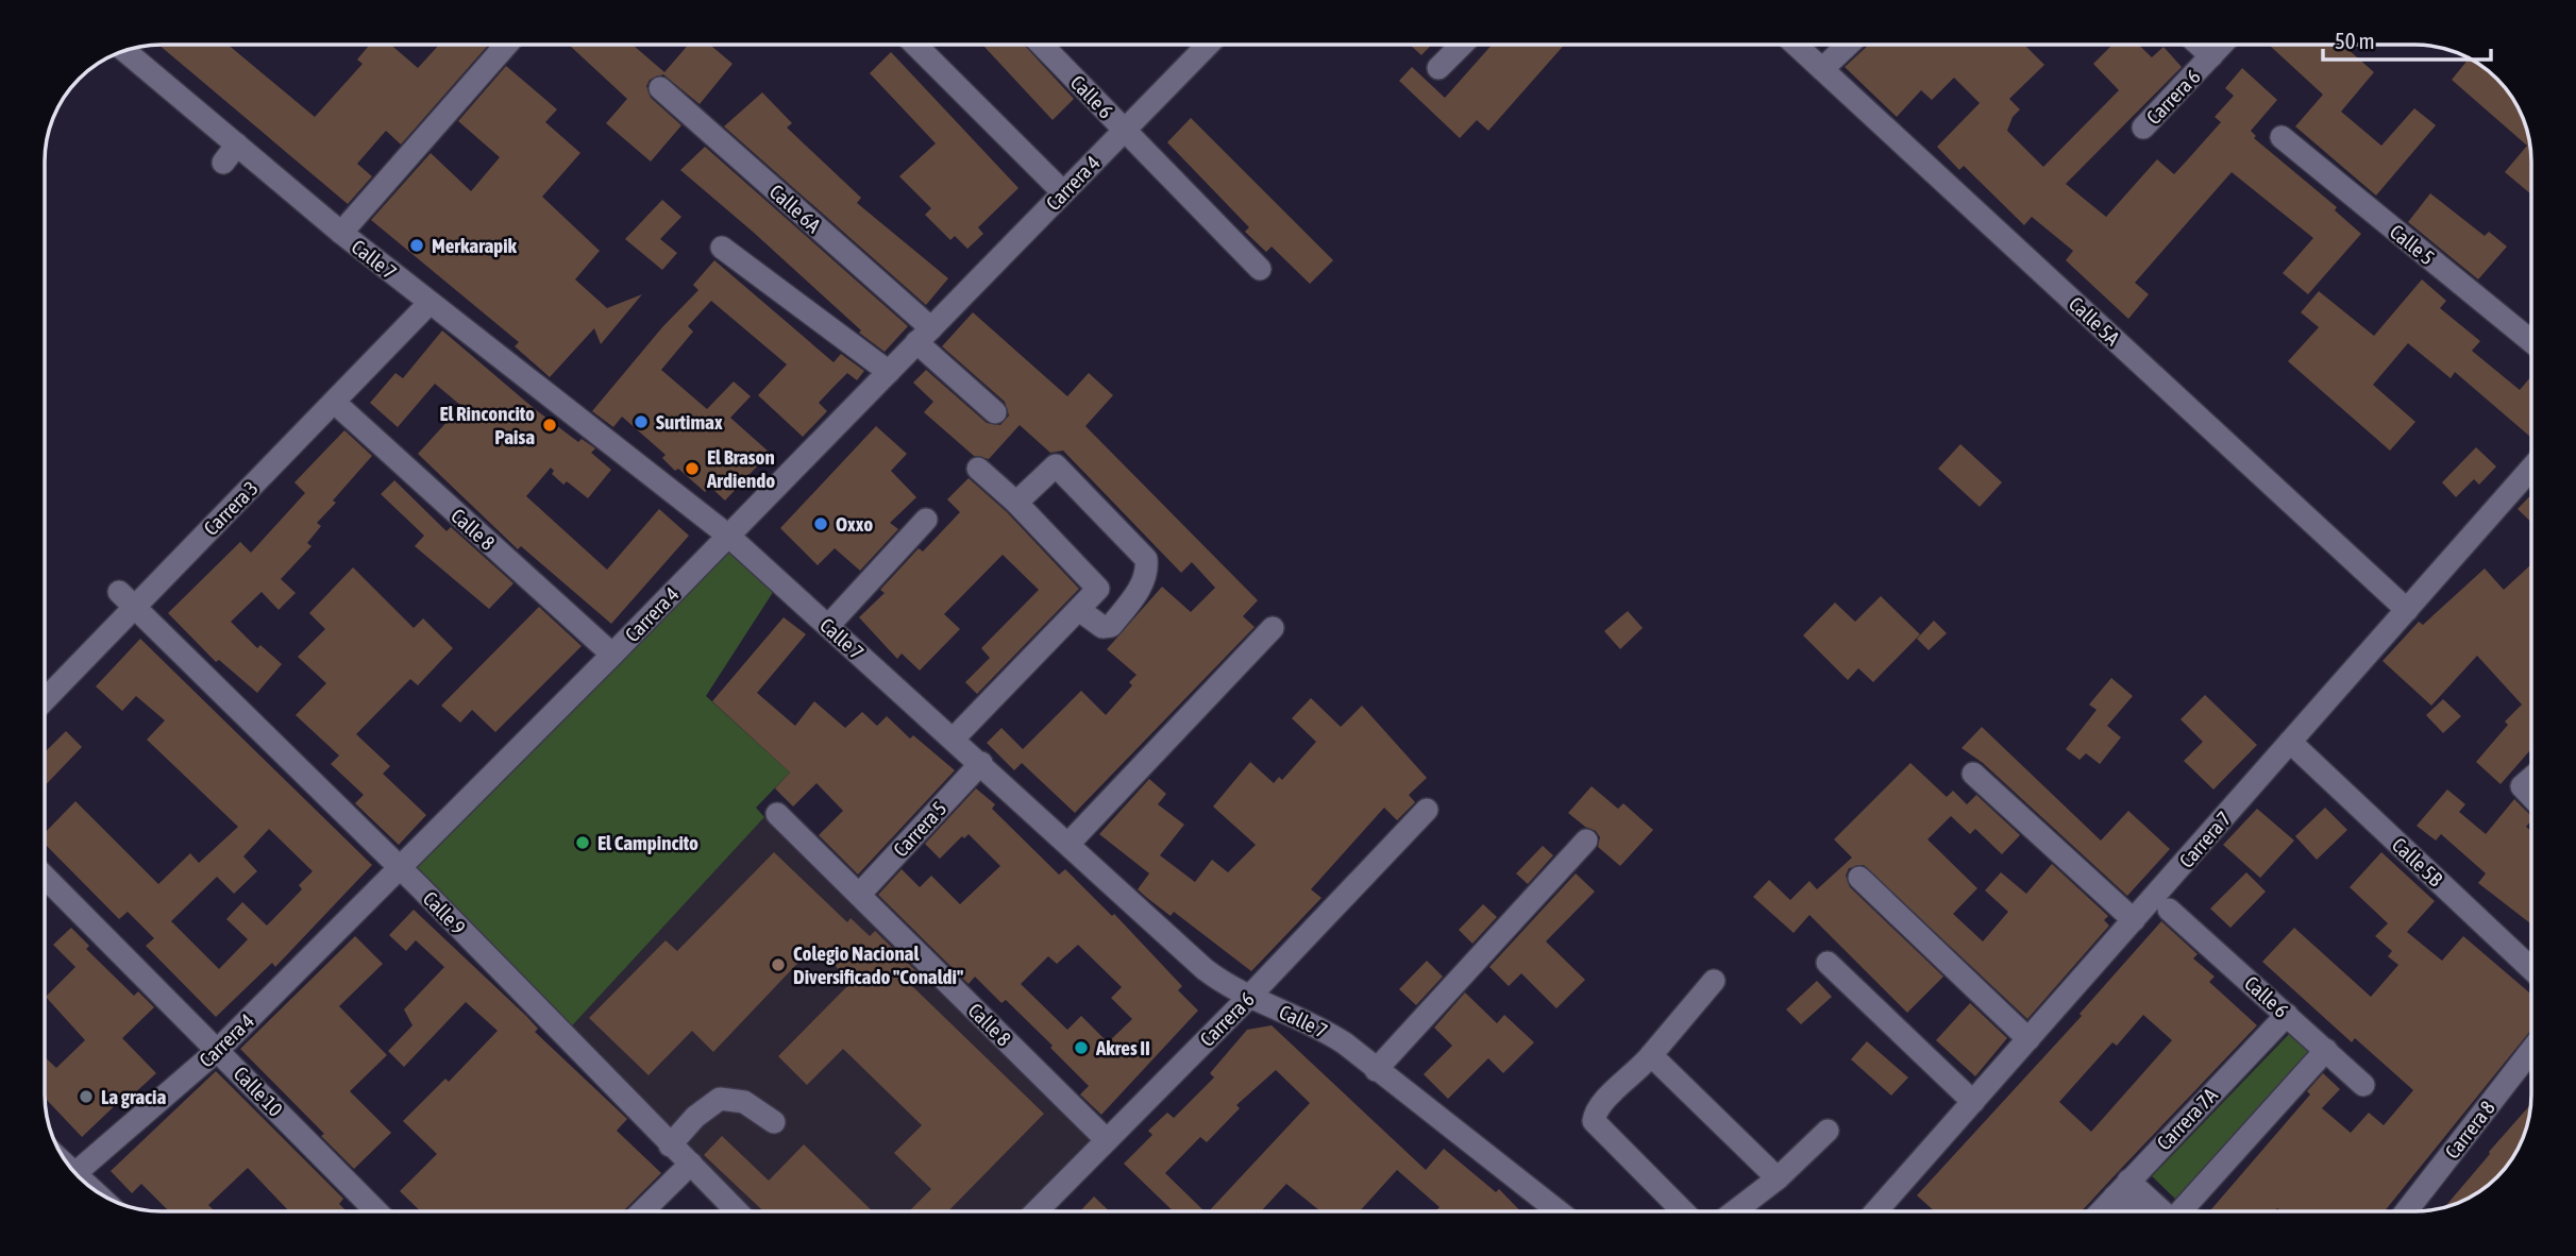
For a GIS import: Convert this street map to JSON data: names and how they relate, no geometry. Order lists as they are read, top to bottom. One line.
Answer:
{"streets":{"street":["Calle 6","Carrera 6","Carrera 4","Calle 6A","Calle 5","Calle 7","Calle 5A","Carrera 3","Calle 8","Carrera 5","Carrera 7","Calle 5B","Calle 9","Calle 10","Carrera 7A","Carrera 8"]},"crossings":[["Calle 6","Carrera 4"],["Calle 6","Carrera 7A"],["Carrera 6","Calle 7"],["Carrera 6","Calle 8"],["Carrera 4","Calle 6A"],["Carrera 4","Calle 7"],["Carrera 4","Calle 8"],["Carrera 4","Calle 9"],["Carrera 4","Calle 10"],["Calle 7","Carrera 3"],["Calle 7","Carrera 5"],["Calle 5A","Carrera 7"],["Carrera 3","Calle 8"],["Carrera 3","Calle 9"],["Calle 8","Carrera 5"],["Carrera 7","Calle 5B"]],"places":["Merkarapik","Surtimax","El Rinconcito Paisa","El Brason Ardiendo","Oxxo","El Campincito","Colegio Nacional Diversificado \"Conaldi\"","Akres II","La gracia"],"scale_bar":"50 m"}
